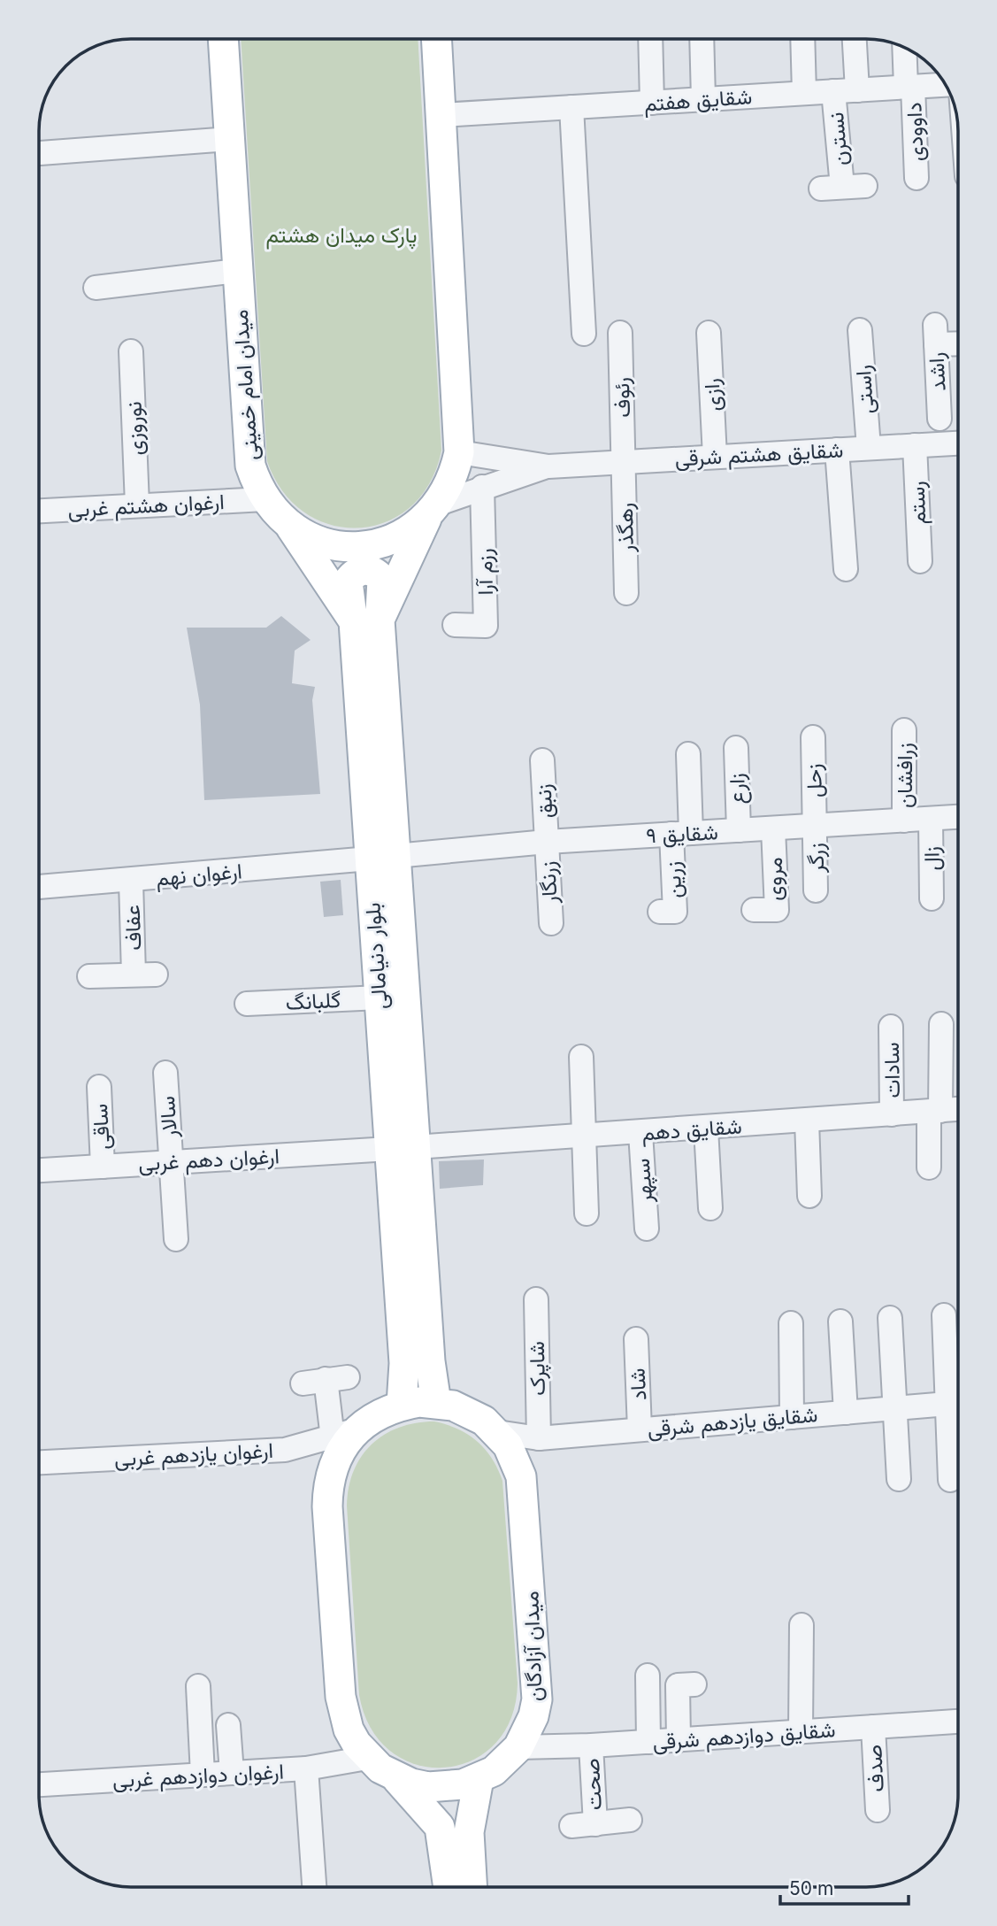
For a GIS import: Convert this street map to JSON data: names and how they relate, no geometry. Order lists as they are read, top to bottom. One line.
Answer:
{"streets":{"main road":["میدان امام خمینی","بلوار دنیامالی","میدان آزادگان"],"street":["شقایق هفتم","داوودی","نسترن","راشد","راستی","رازی","رئوف","نوروزی","شقایق هشتم شرقی","رستم","ارغوان هشتم غربی","رهگذر","رزم آرا","زرافشان","زحل","زارع","زنبق","شقایق ۹","زرگر","زال","ارغوان نهم","مروی","زرین","زرنگار","عفاف","گلبانگ","سادات","سالار","ساقی","شقایق دهم","ارغوان دهم غربی","سپهر","شاپرک","شاد","شقایق یازدهم شرقی","ارغوان یازدهم غربی","شقایق دوازدهم شرقی","صدف","ارغوان دوازدهم غربی","صحت"]},"crossings":[["شقایق هفتم","داوودی"],["شقایق هفتم","نسترن"],["میدان امام خمینی","شقایق هشتم شرقی"],["میدان امام خمینی","ارغوان هشتم غربی"],["میدان امام خمینی","بلوار دنیامالی"],["راستی","شقایق هشتم شرقی"],["رازی","شقایق هشتم شرقی"],["رئوف","شقایق هشتم شرقی"],["رئوف","رهگذر"],["نوروزی","ارغوان هشتم غربی"],["شقایق هشتم شرقی","رستم"],["شقایق هشتم شرقی","رهگذر"],["شقایق هشتم شرقی","رزم آرا"],["شقایق هشتم شرقی","بلوار دنیامالی"],["زرافشان","شقایق ۹"],["زحل","شقایق ۹"],["زحل","زرگر"],["زارع","شقایق ۹"],["زنبق","شقایق ۹"],["زنبق","زرنگار"],["شقایق ۹","زرگر"],["شقایق ۹","زال"],["شقایق ۹","ارغوان نهم"],["شقایق ۹","مروی"],["شقایق ۹","زرین"],["شقایق ۹","زرنگار"],["شقایق ۹","بلوار دنیامالی"],["ارغوان نهم","عفاف"],["ارغوان نهم","بلوار دنیامالی"],["بلوار دنیامالی","گلبانگ"],["بلوار دنیامالی","شقایق دهم"],["بلوار دنیامالی","ارغوان دهم غربی"],["بلوار دنیامالی","میدان آزادگان"],["سادات","شقایق دهم"],["سالار","ارغوان دهم غربی"],["ساقی","ارغوان دهم غربی"],["شقایق دهم","ارغوان دهم غربی"],["شقایق دهم","سپهر"],["شاپرک","شقایق یازدهم شرقی"],["شاد","شقایق یازدهم شرقی"],["شقایق یازدهم شرقی","میدان آزادگان"],["ارغوان یازدهم غربی","میدان آزادگان"],["میدان آزادگان","شقایق دوازدهم شرقی"],["میدان آزادگان","ارغوان دوازدهم غربی"],["شقایق دوازدهم شرقی","صدف"],["شقایق دوازدهم شرقی","صحت"]],"parks":["پارک میدان هشتم"],"scale_bar":"50 m"}
